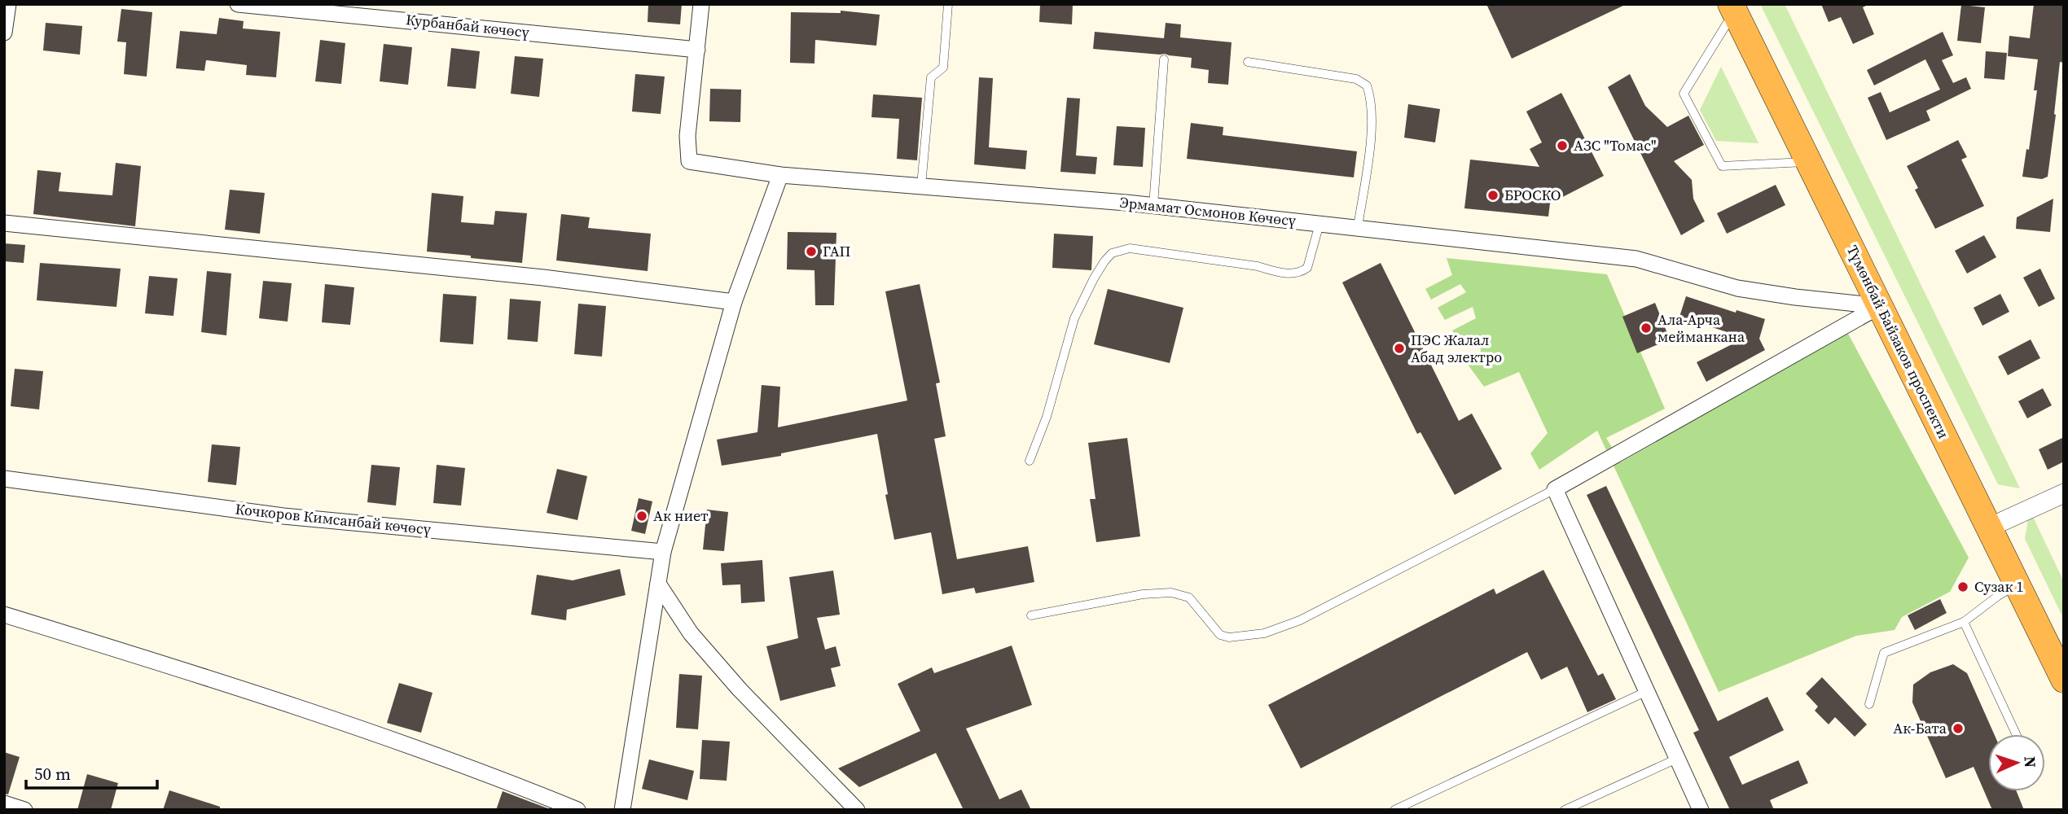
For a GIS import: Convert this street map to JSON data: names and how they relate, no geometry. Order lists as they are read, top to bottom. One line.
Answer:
{"streets":{"highway":["Түмөнбай Байзаков проспекти"],"street":["Курбанбай көчөсү","Эрмамат Осмонов Көчөсү","Кочкоров Кимсанбай көчөсү"]},"crossings":[["Курбанбай көчөсү","Эрмамат Осмонов Көчөсү"],["Эрмамат Осмонов Көчөсү","Түмөнбай Байзаков проспекти"]],"places":["АЗС \"Томас\"","БРОСКО","ГАП","Ала-Арча мейманкана","ПЭС Жалал Абад электро","Ак ниет","Сузак 1","Ак-Бата"],"scale_bar":"50 m","north":"right"}
